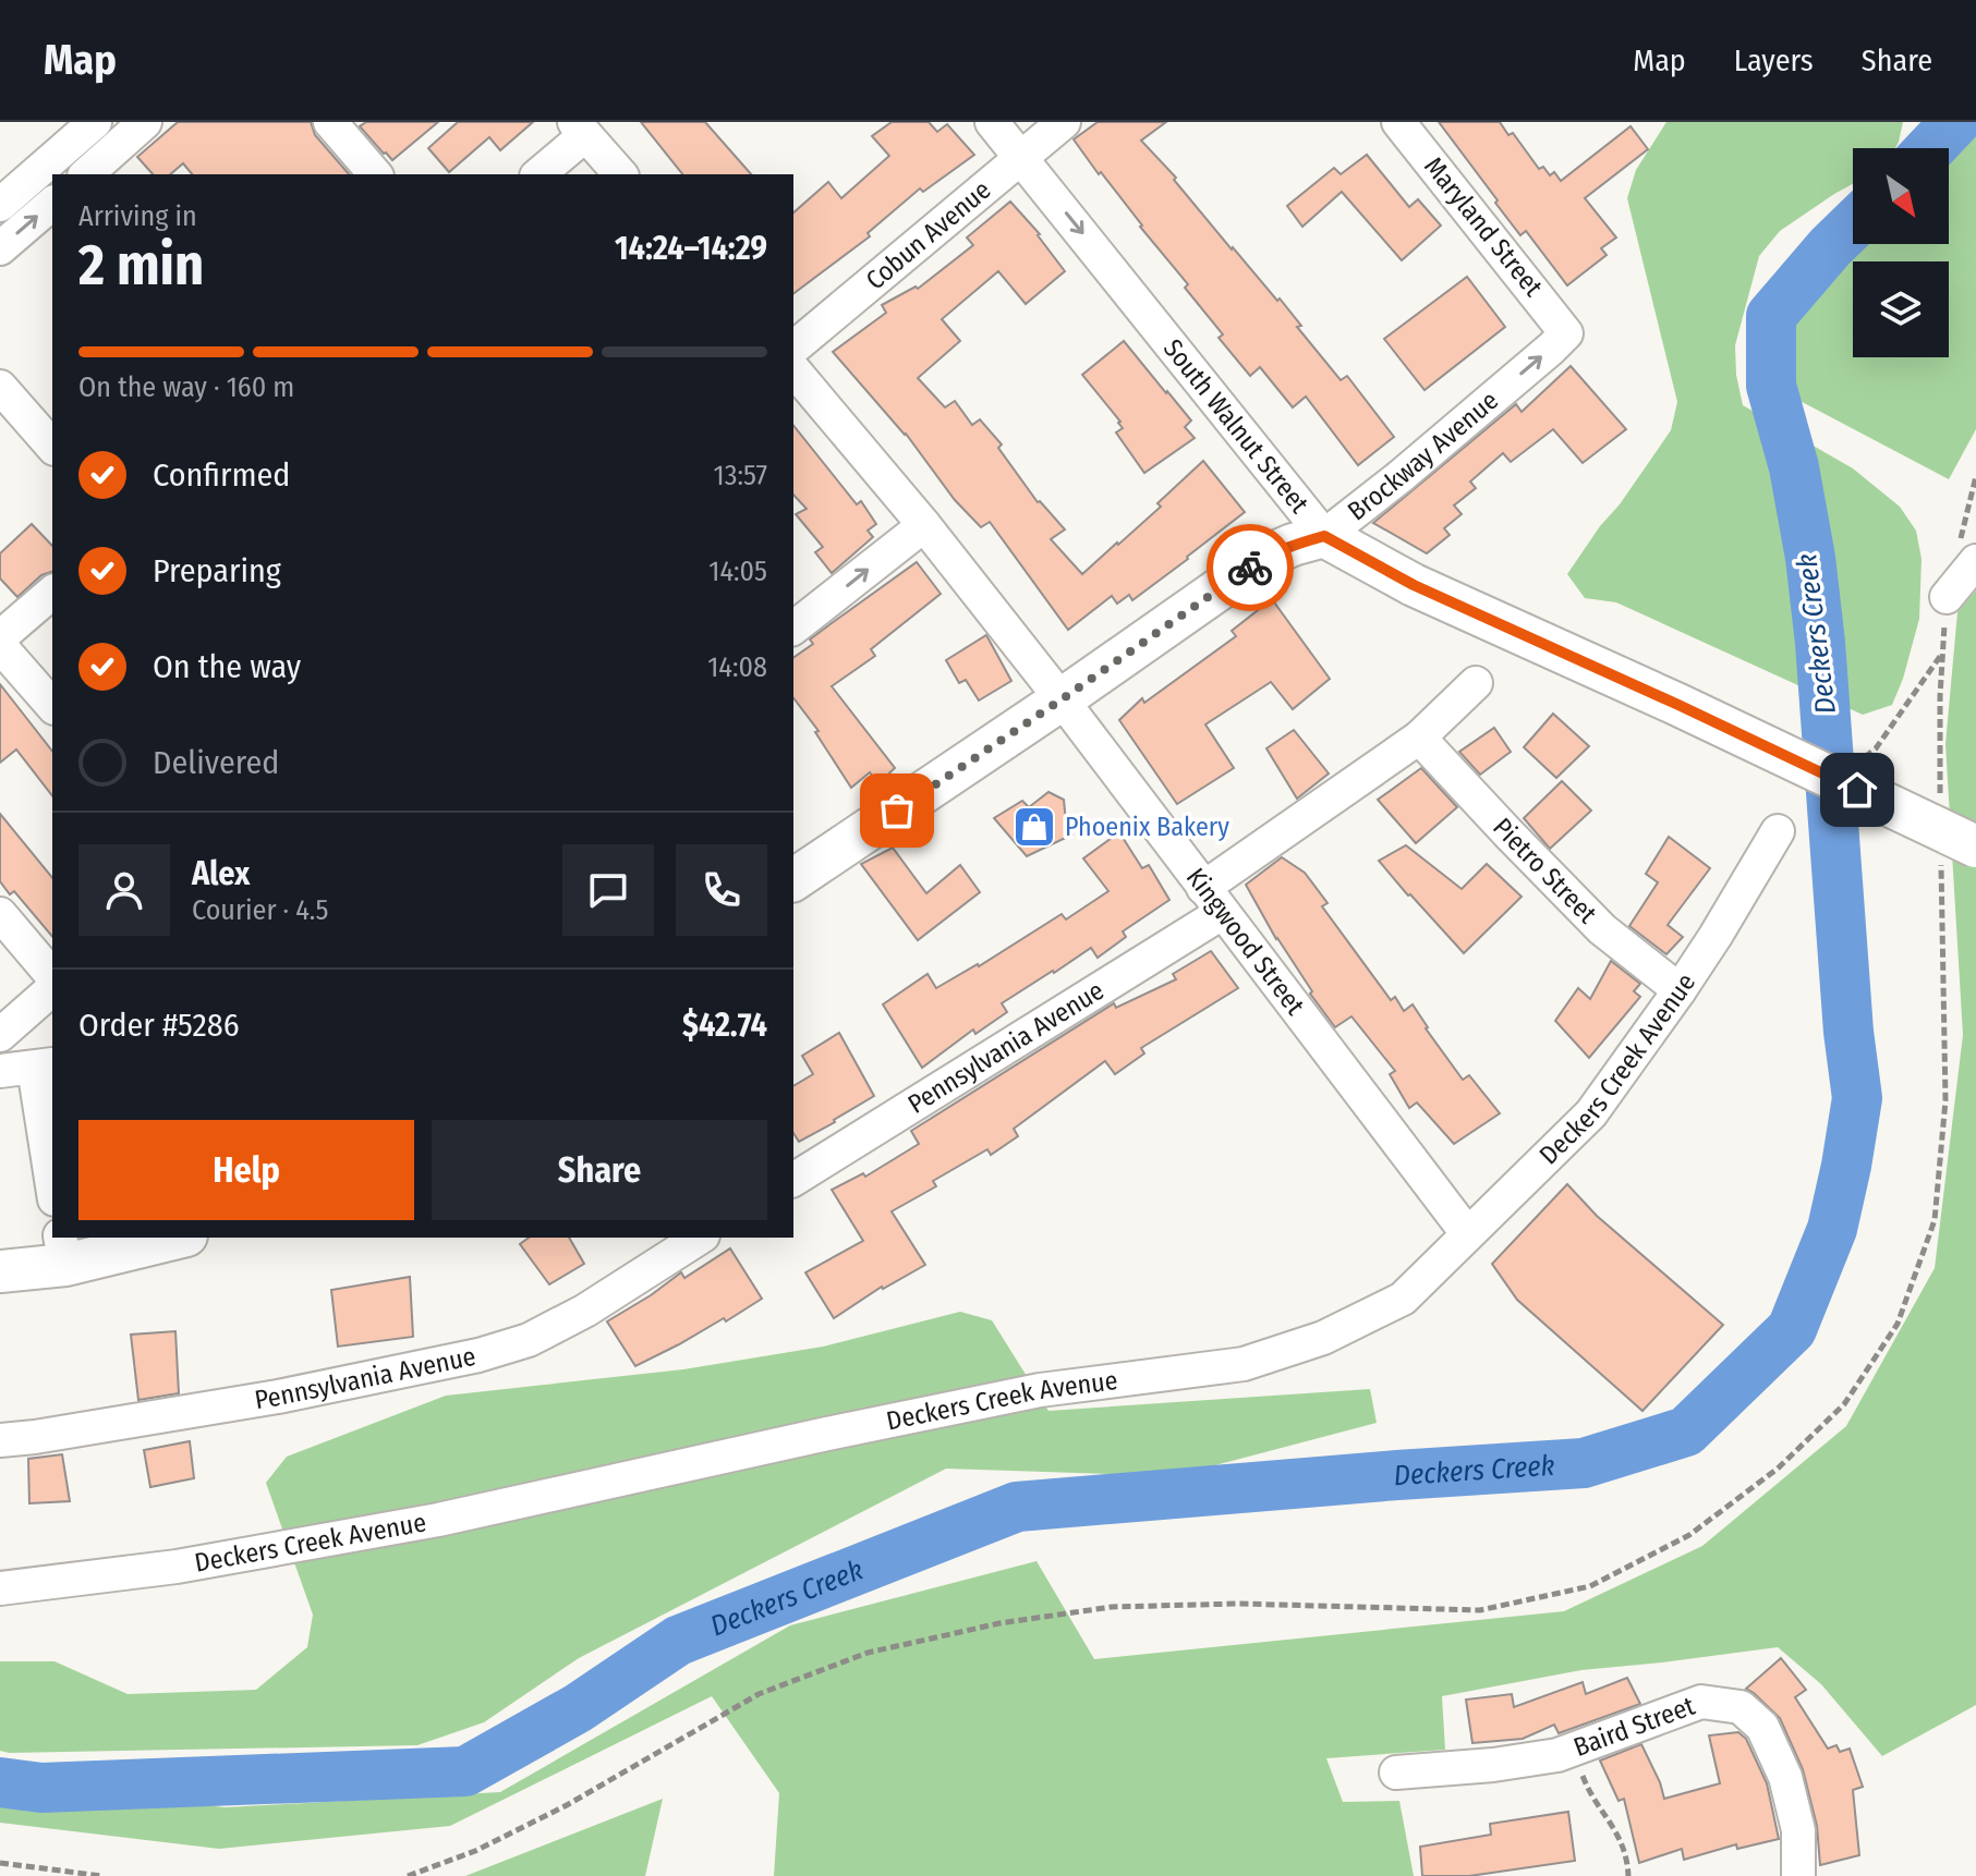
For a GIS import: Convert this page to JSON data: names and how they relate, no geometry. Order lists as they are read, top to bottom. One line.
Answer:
{"streets":{"main road":["South Walnut Street","Brockway Avenue"],"street":["Maryland Street","Cobun Avenue","Pietro Street","Kingwood Street","Pennsylvania Avenue","Deckers Creek Avenue","Baird Street"]},"crossings":[["Maryland Street","Brockway Avenue"],["Cobun Avenue","South Walnut Street"],["South Walnut Street","Brockway Avenue"],["Brockway Avenue","Kingwood Street"],["Pietro Street","Pennsylvania Avenue"],["Pietro Street","Deckers Creek Avenue"],["Kingwood Street","Pennsylvania Avenue"],["Kingwood Street","Deckers Creek Avenue"]],"one_way":["South Walnut Street"],"water":["Deckers Creek"],"places":{"shop":["Phoenix Bakery"]},"north":"bottom right","page":{"header":"Map","nav":["Map","Layers","Share"],"heading":["2 min","Arriving in","14:24–14:29"],"panel":["Alex","Courier · 4.5","Order #5286","$42.74"],"bar":"On the way · 160 m","list":[["Confirmed","13:57"],["Preparing","14:05"],["On the way","14:08"],"Delivered"],"buttons":["Help","Share"]}}
